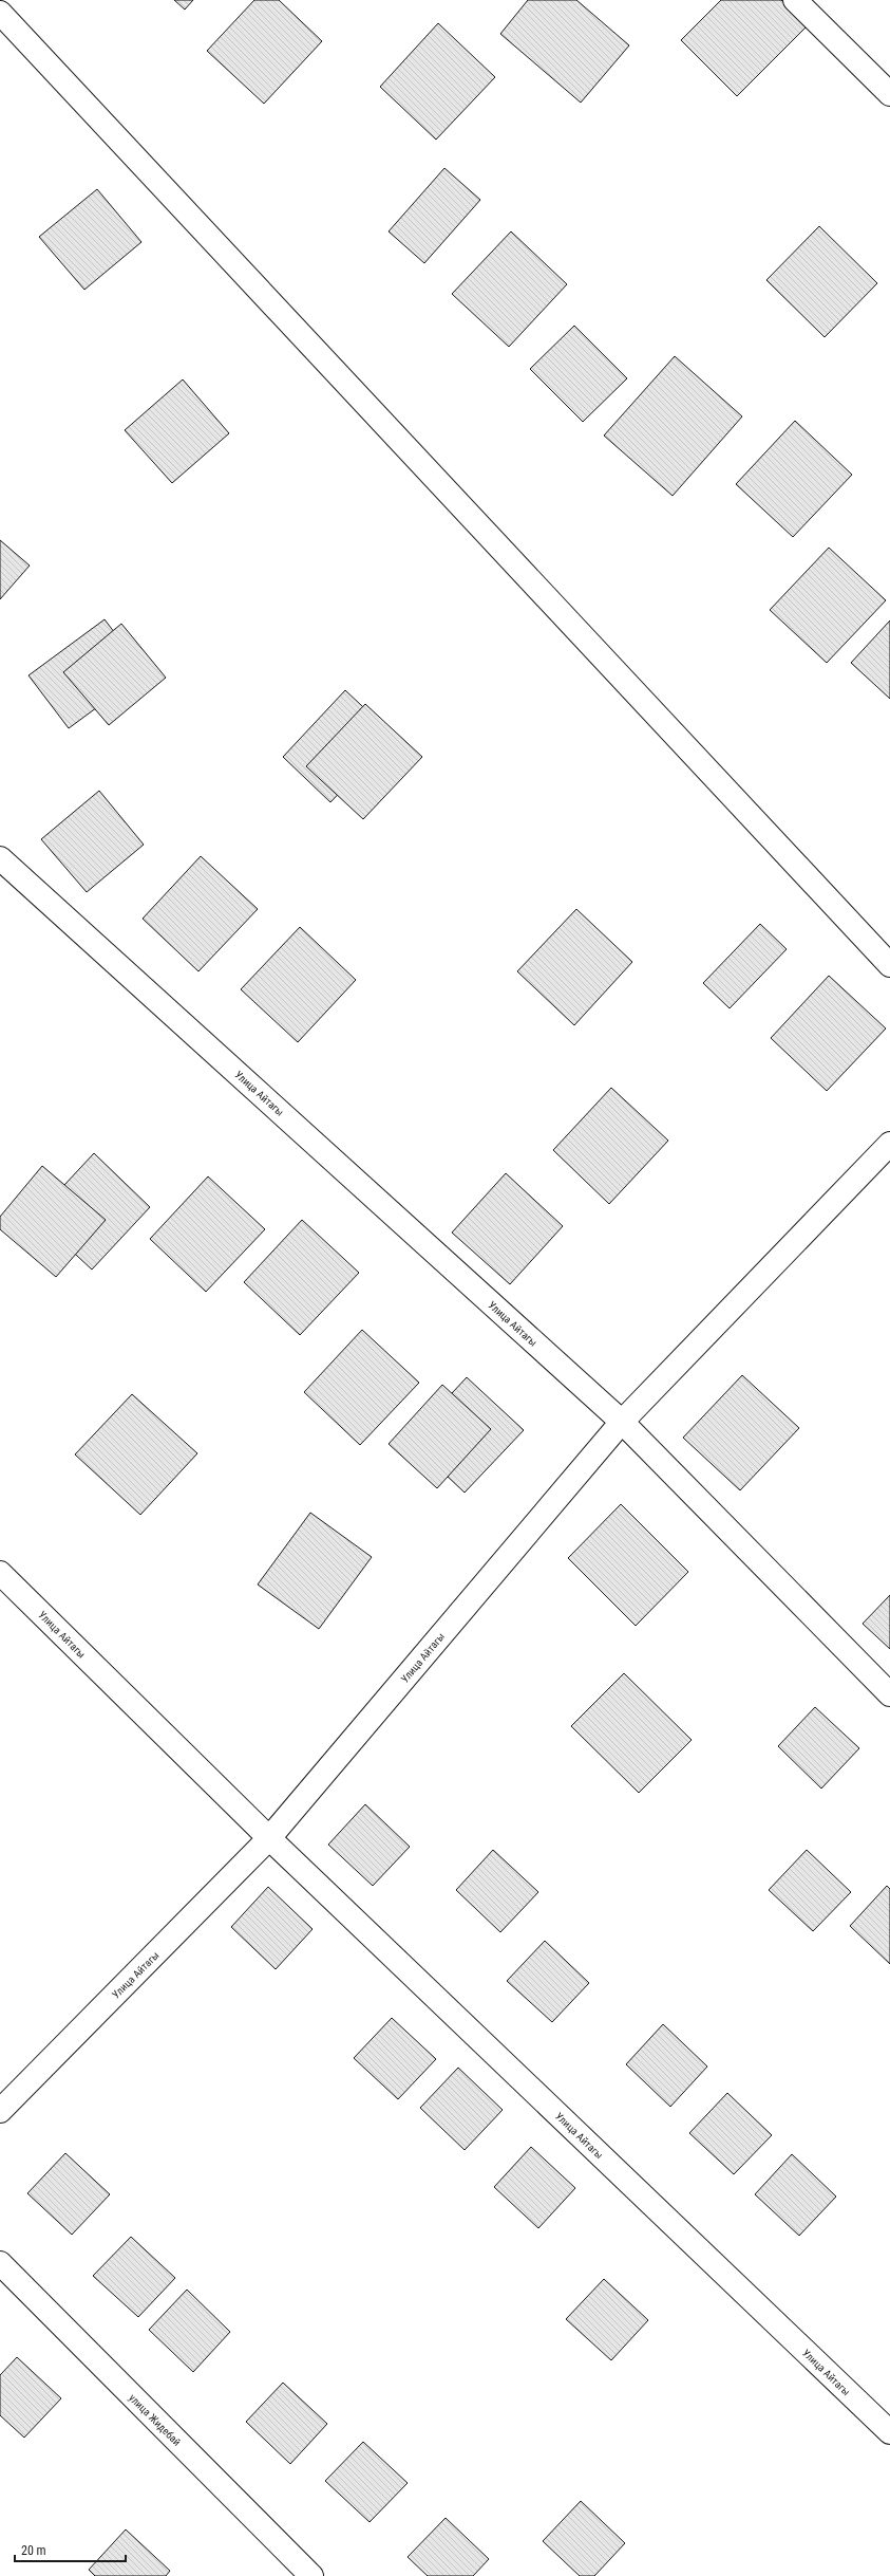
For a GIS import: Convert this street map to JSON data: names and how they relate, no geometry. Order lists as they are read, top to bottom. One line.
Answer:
{"streets":{"street":["Улица Айтагы","улица Жидебай"]},"scale_bar":"20 m"}
